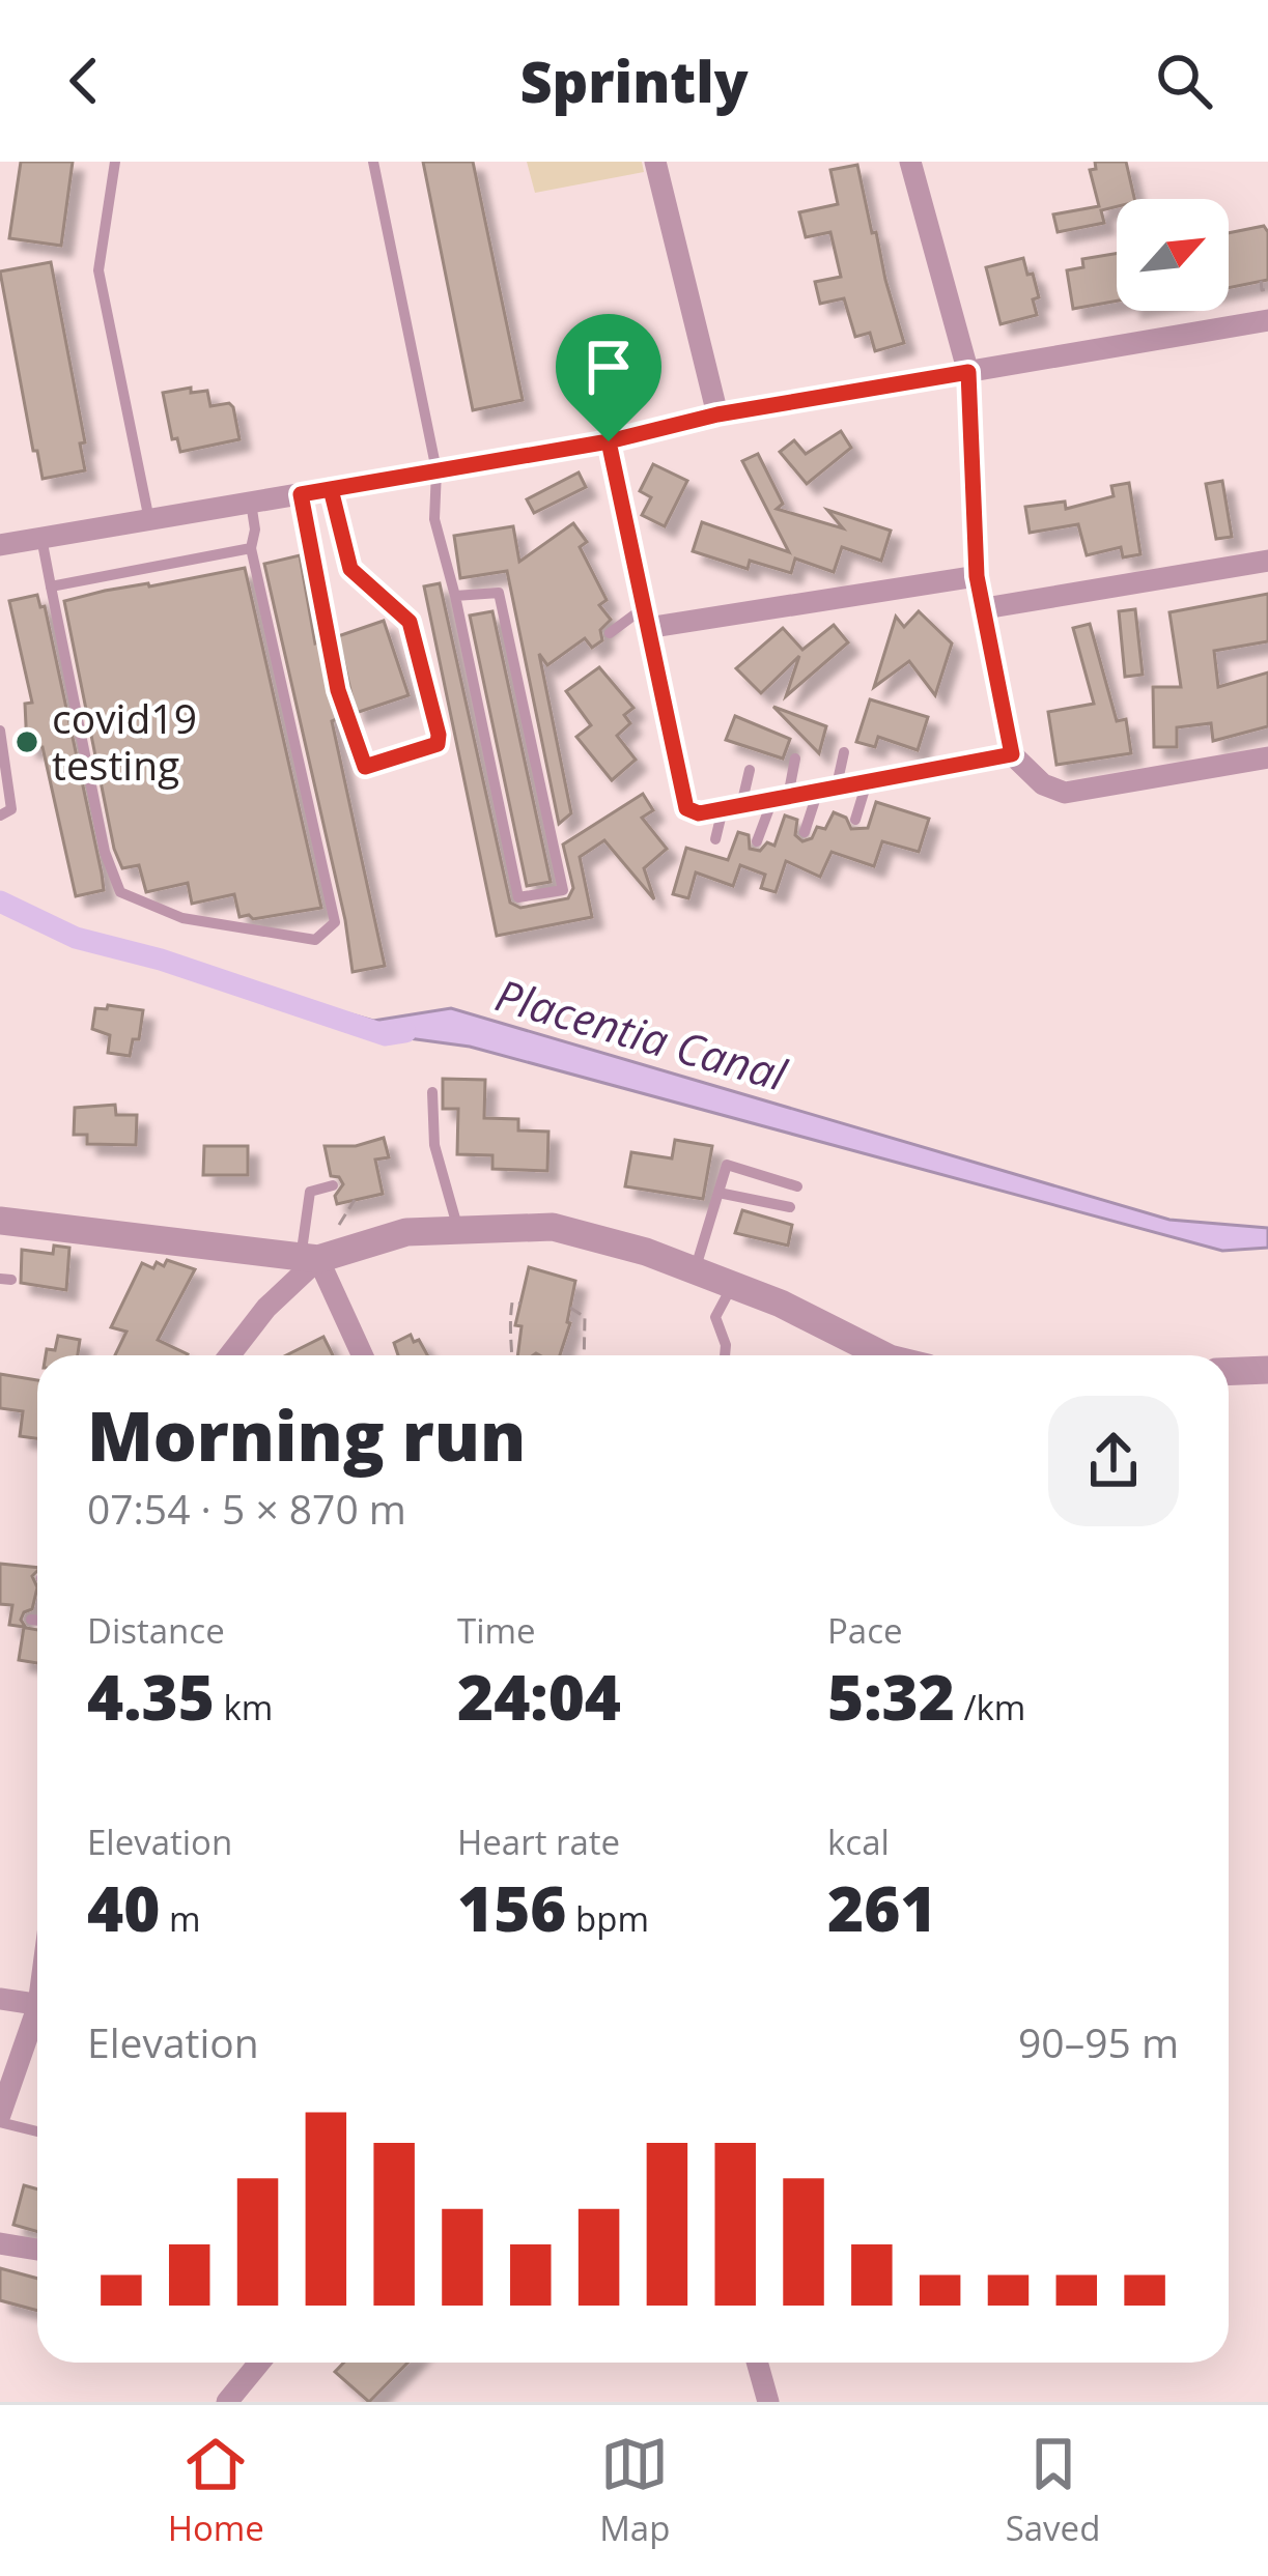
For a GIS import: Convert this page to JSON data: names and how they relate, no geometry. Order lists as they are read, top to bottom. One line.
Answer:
{"water":["Placentia Canal"],"places":["covid19 testing"],"north":"top right","page":{"header":"Sprintly","heading":["Morning run","07:54 · 5 × 870 m"],"stats":[["Distance","4.35 km"],["Time","24:04"],["Pace","5:32 /km"],["Elevation","40 m"],["Heart rate","156 bpm"],["kcal","261"]],"chart":["Elevation","90–95 m"],"tabs":["Home","Map","Saved"]}}
